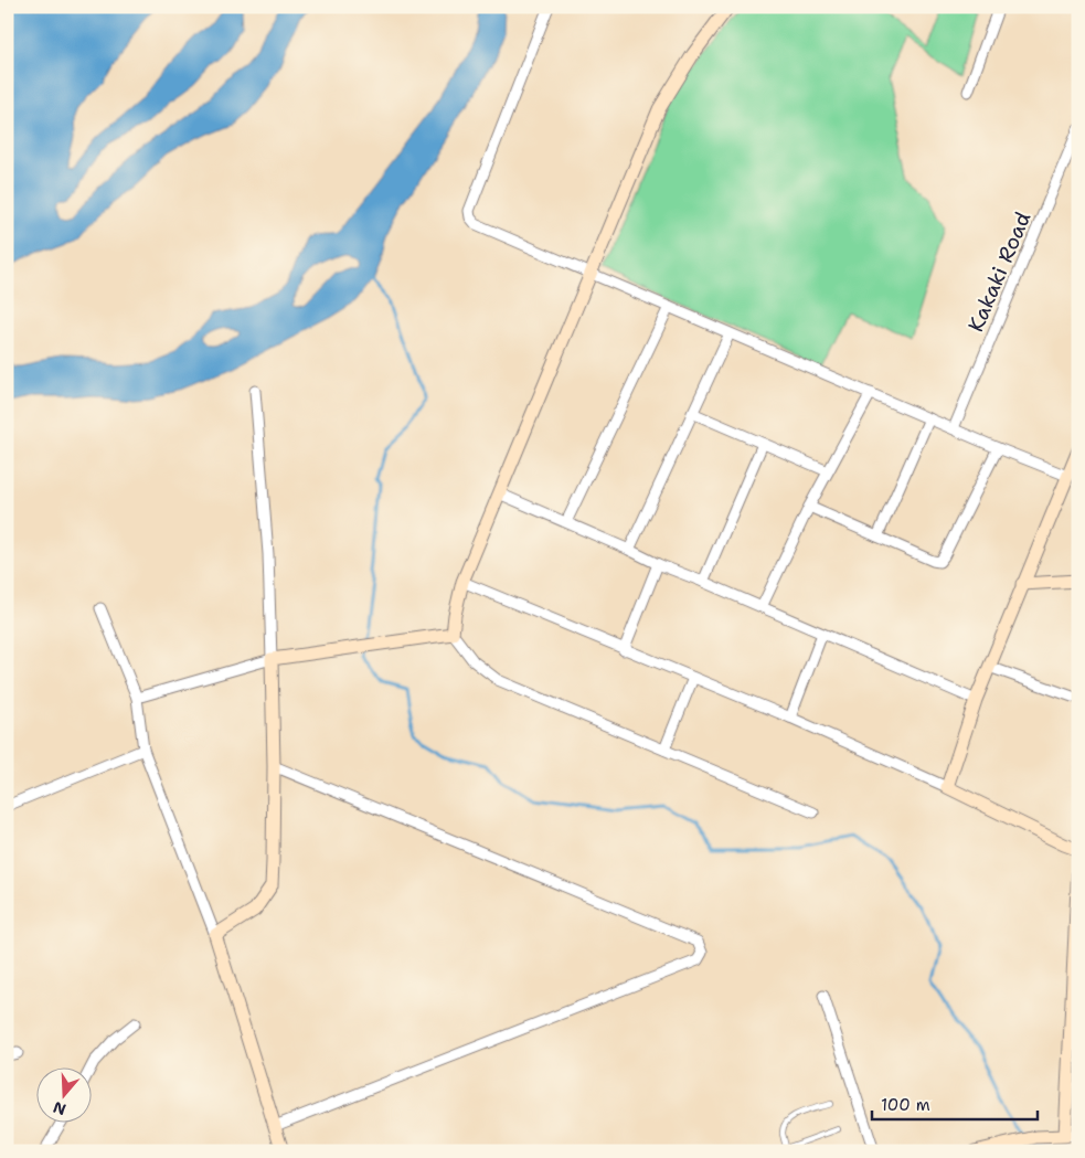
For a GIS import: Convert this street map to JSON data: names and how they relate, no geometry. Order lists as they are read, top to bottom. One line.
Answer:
{"streets":{"street":["Kakaki Road"]},"scale_bar":"100 m","north":"bottom"}
